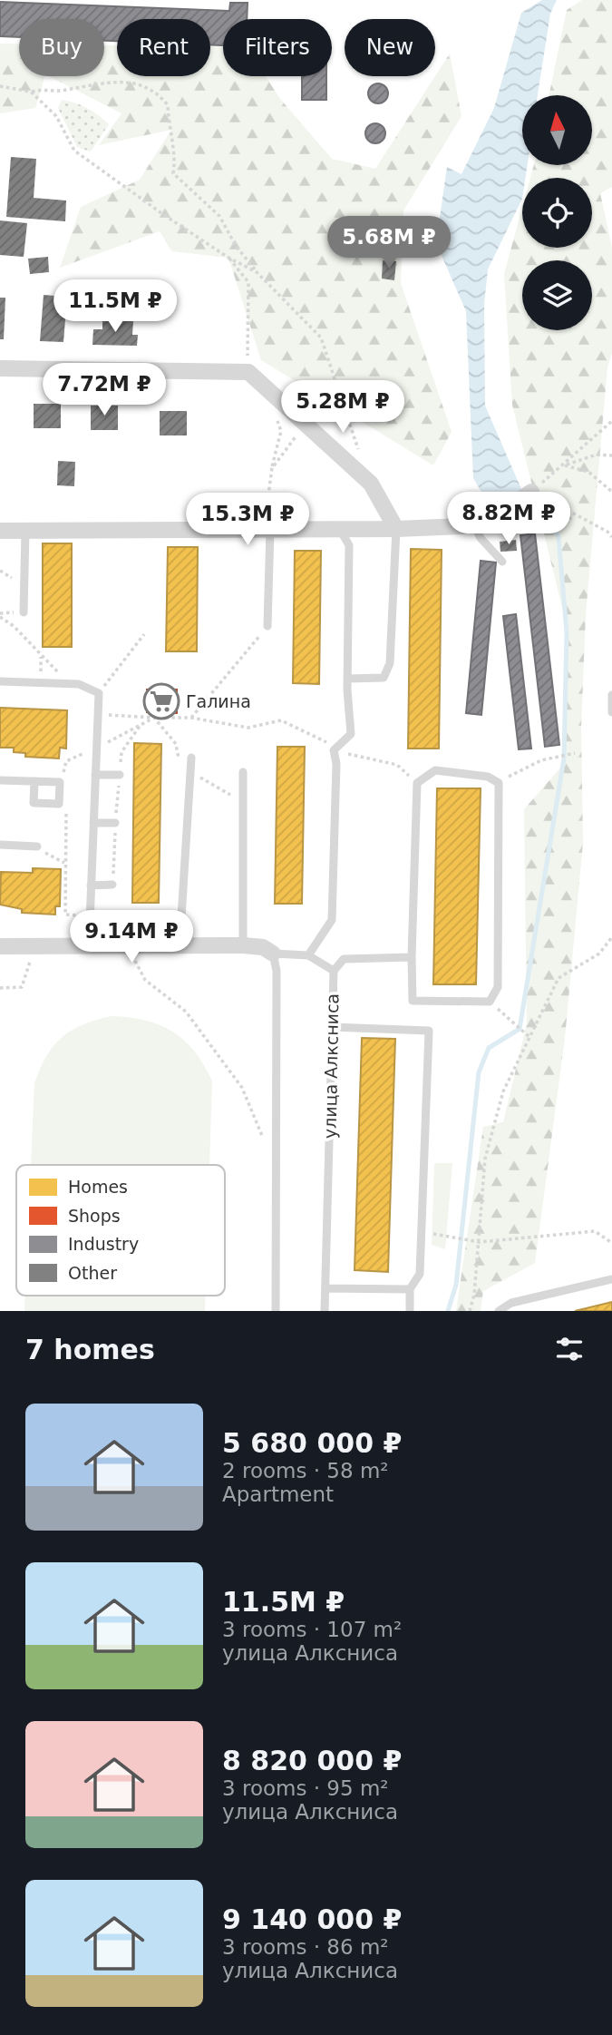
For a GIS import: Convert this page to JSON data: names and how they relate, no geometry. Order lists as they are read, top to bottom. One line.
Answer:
{"streets":{"street":["улица Алксниса"]},"places":{"supermarket":["Галина"]},"legend":["Homes","Shops","Industry","Other"],"north":"top","page":{"chip":["Buy","Rent","Filters","New"],"price":["5.68M ₽","11.5M ₽","7.72M ₽","5.28M ₽","8.82M ₽","15.3M ₽","9.14M ₽"],"heading":"7 homes","list":[{"name":"5 680 000 ₽","note":"2 rooms · 58 m² · Apartment"},{"name":"11.5M ₽","note":"3 rooms · 107 m² · улица Алксниса"},{"name":"8 820 000 ₽","note":"3 rooms · 95 m² · улица Алксниса"},{"name":"9 140 000 ₽","note":"3 rooms · 86 m² · улица Алксниса"}]}}
